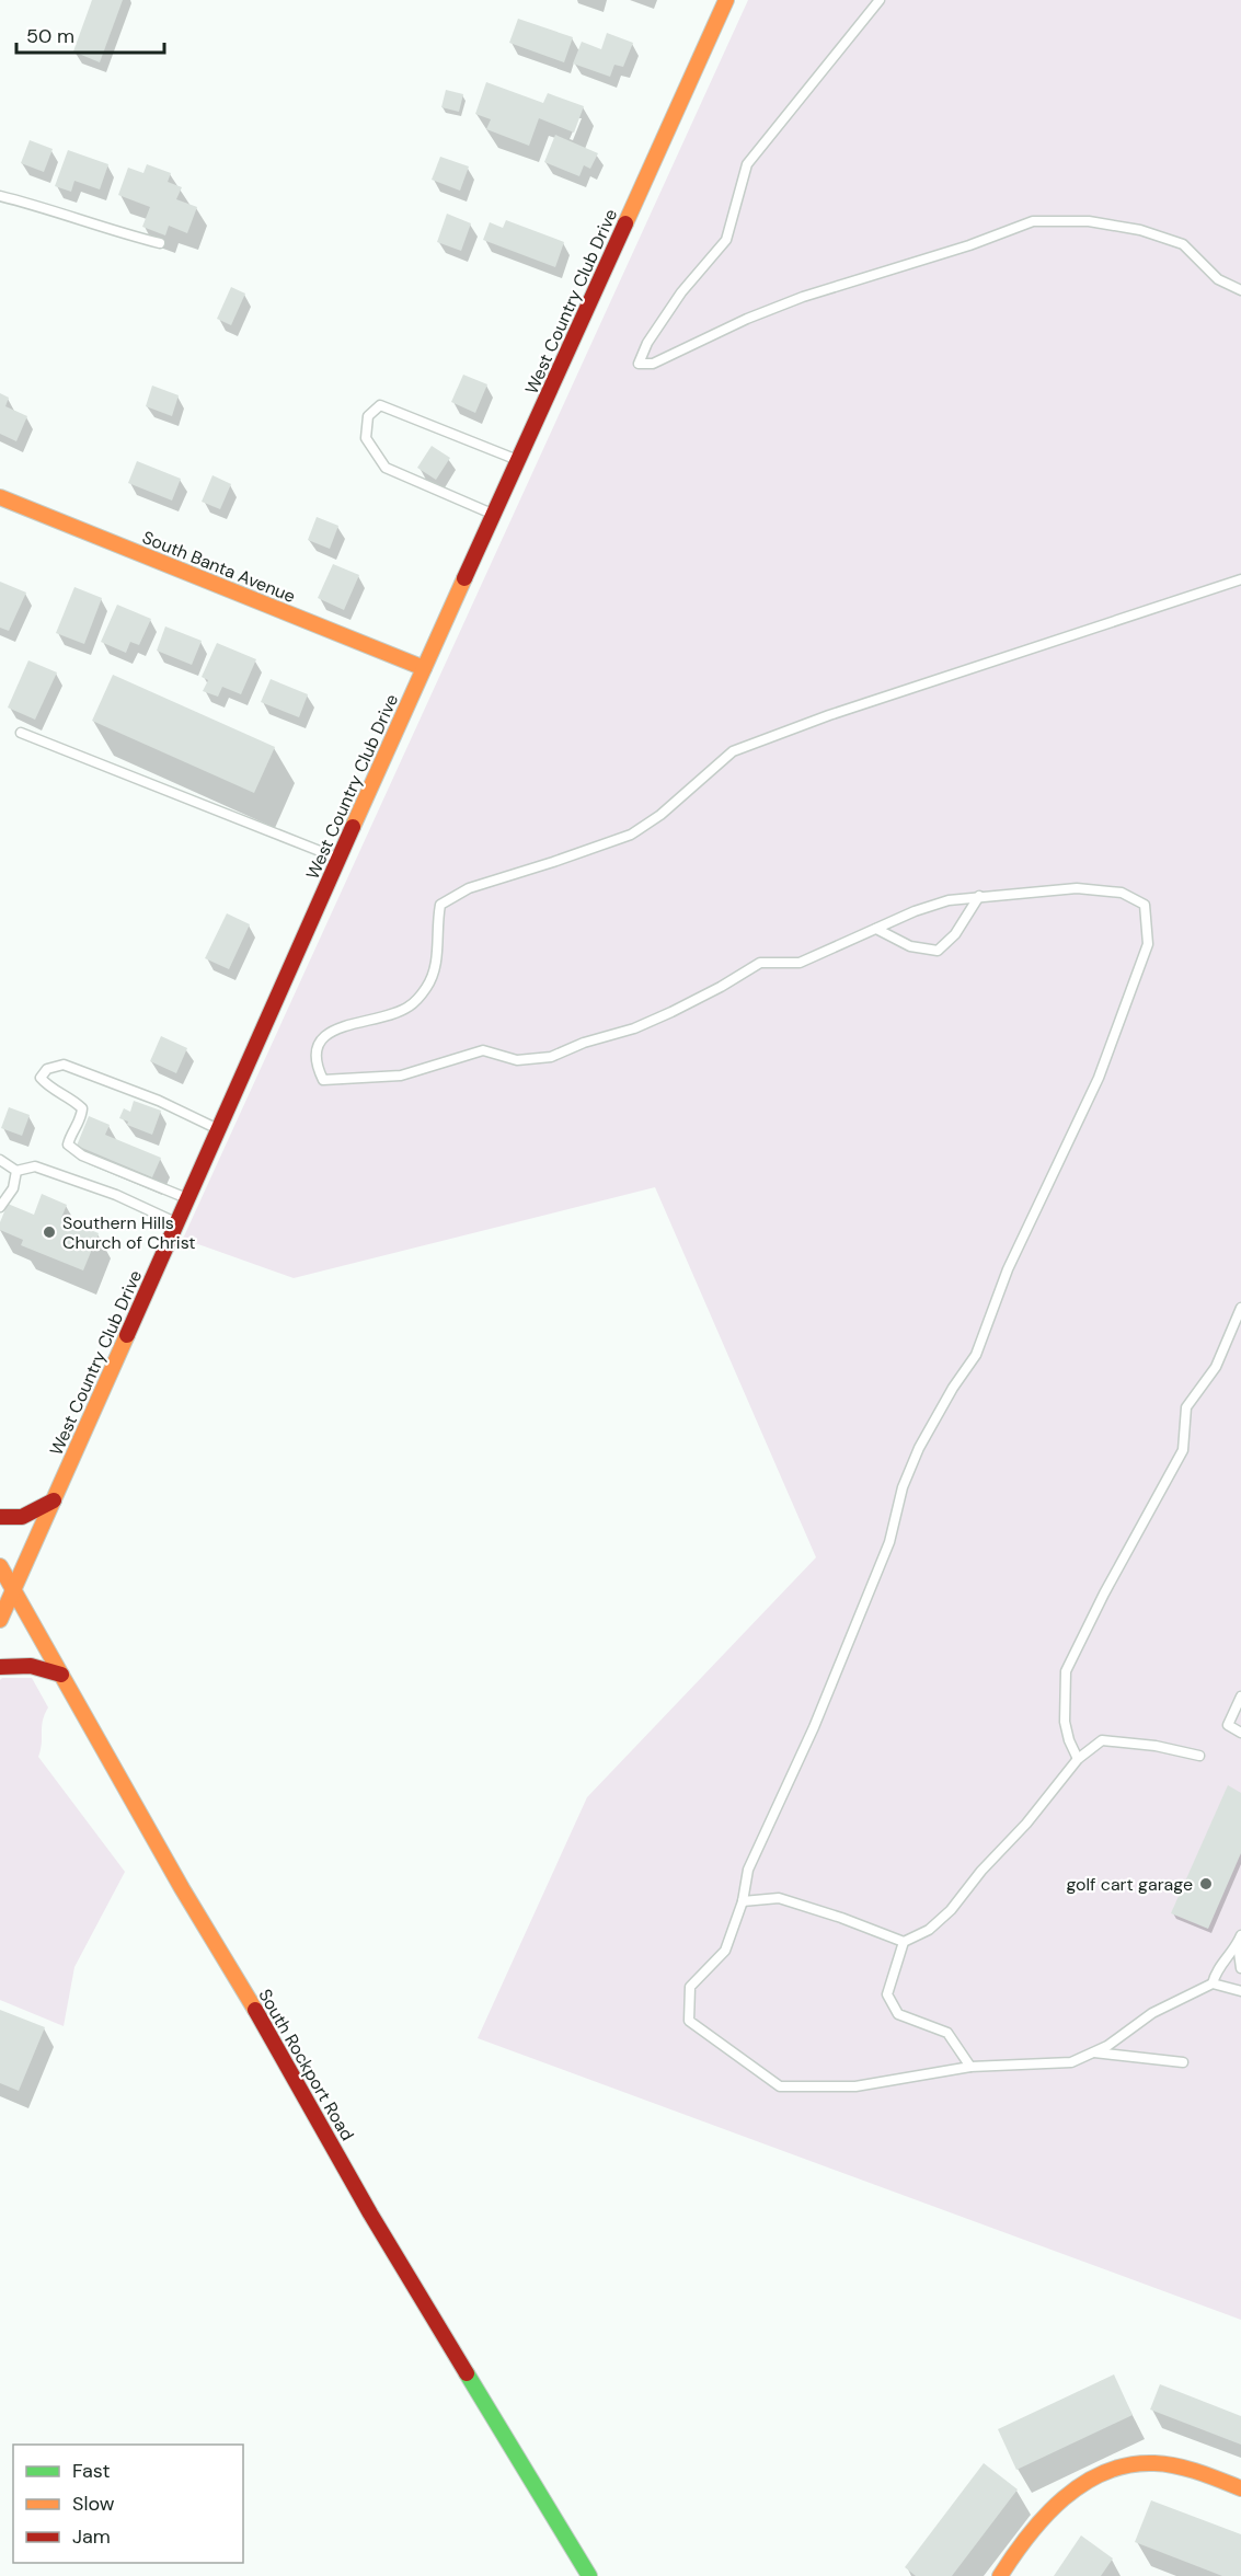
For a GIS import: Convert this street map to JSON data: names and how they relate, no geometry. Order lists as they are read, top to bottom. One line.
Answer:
{"streets":{"main road":["West Country Club Drive","South Banta Avenue","South Rockport Road"]},"crossings":[["West Country Club Drive","South Banta Avenue"],["West Country Club Drive","South Rockport Road"]],"places":["Southern Hills Church of Christ","golf cart garage"],"legend":["Fast","Slow","Jam"],"scale_bar":"50 m"}
